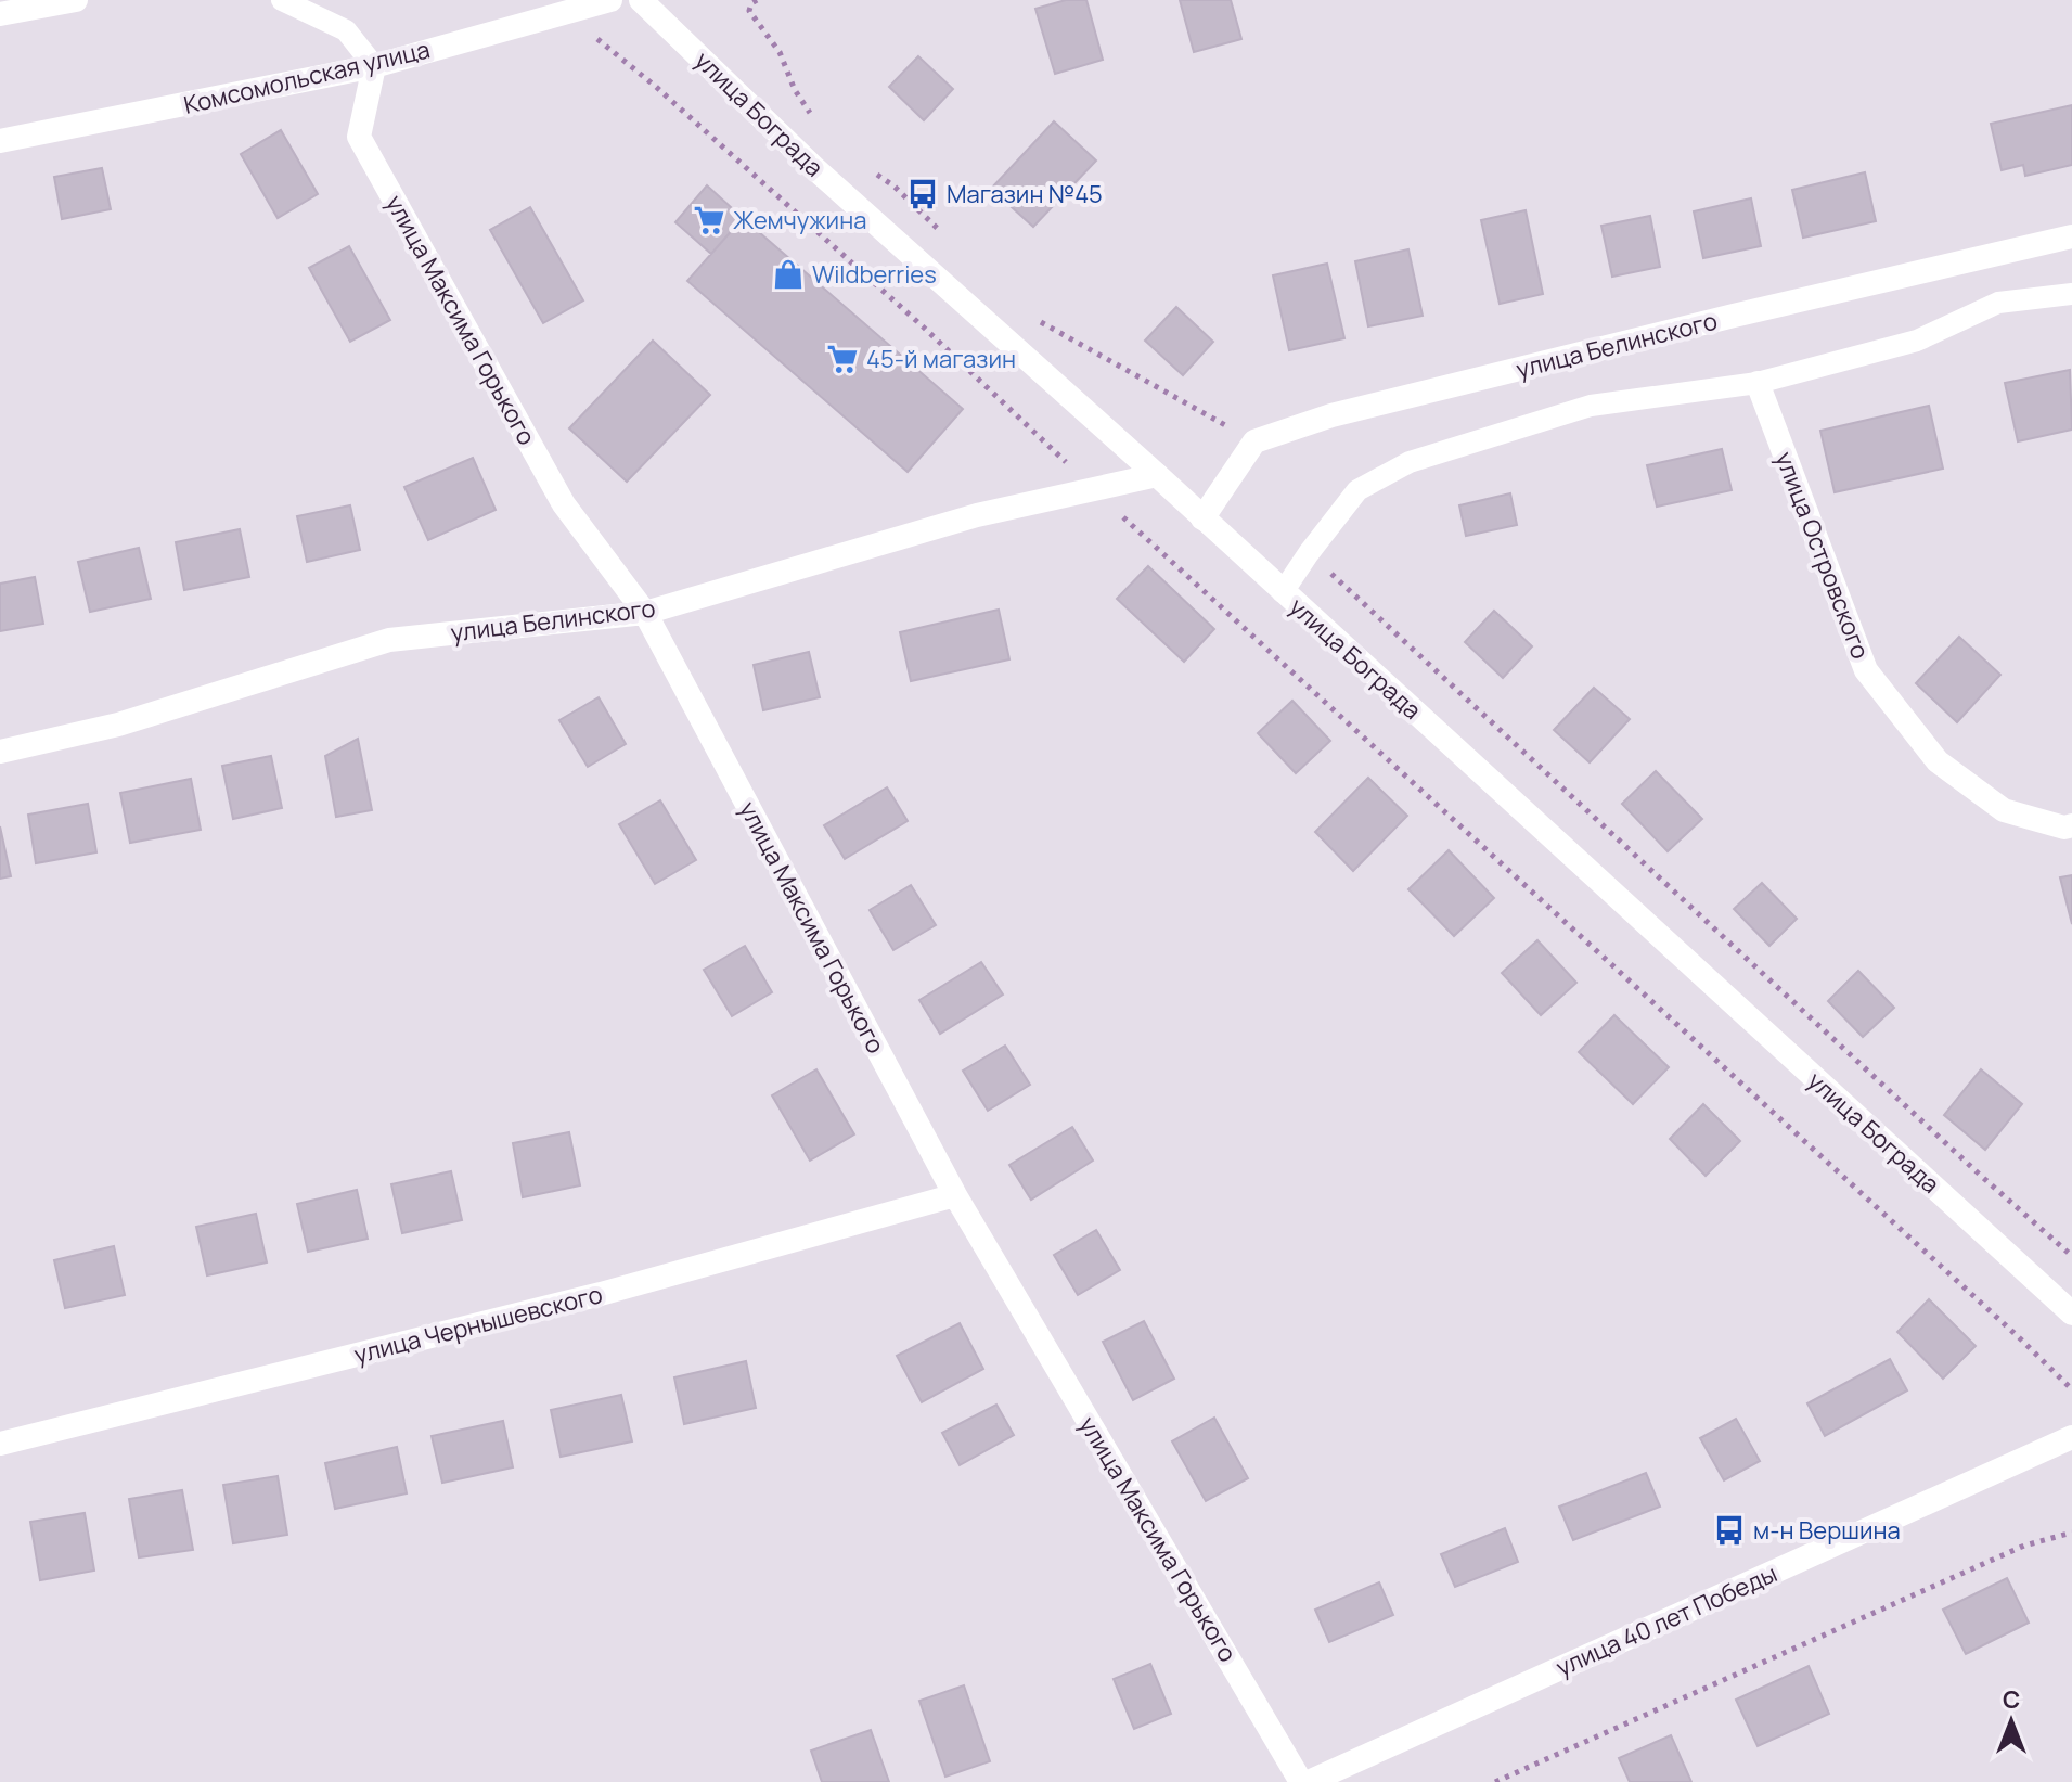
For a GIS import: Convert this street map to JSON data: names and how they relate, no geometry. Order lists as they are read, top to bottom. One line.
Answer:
{"streets":{"street":["Комсомольская улица","улица Бограда","улица Максима Горького","улица Белинского","улица Островского","улица Чернышевского","улица 40 лет Победы"]},"crossings":[["Комсомольская улица","улица Максима Горького"],["улица Бограда","улица Белинского"],["улица Максима Горького","улица Белинского"],["улица Максима Горького","улица Чернышевского"]],"places":{"bus stop":["Магазин №45","м-н Вершина"],"supermarket":["Жемчужина","45-й магазин"],"shop":["Wildberries"]},"north":"top"}
